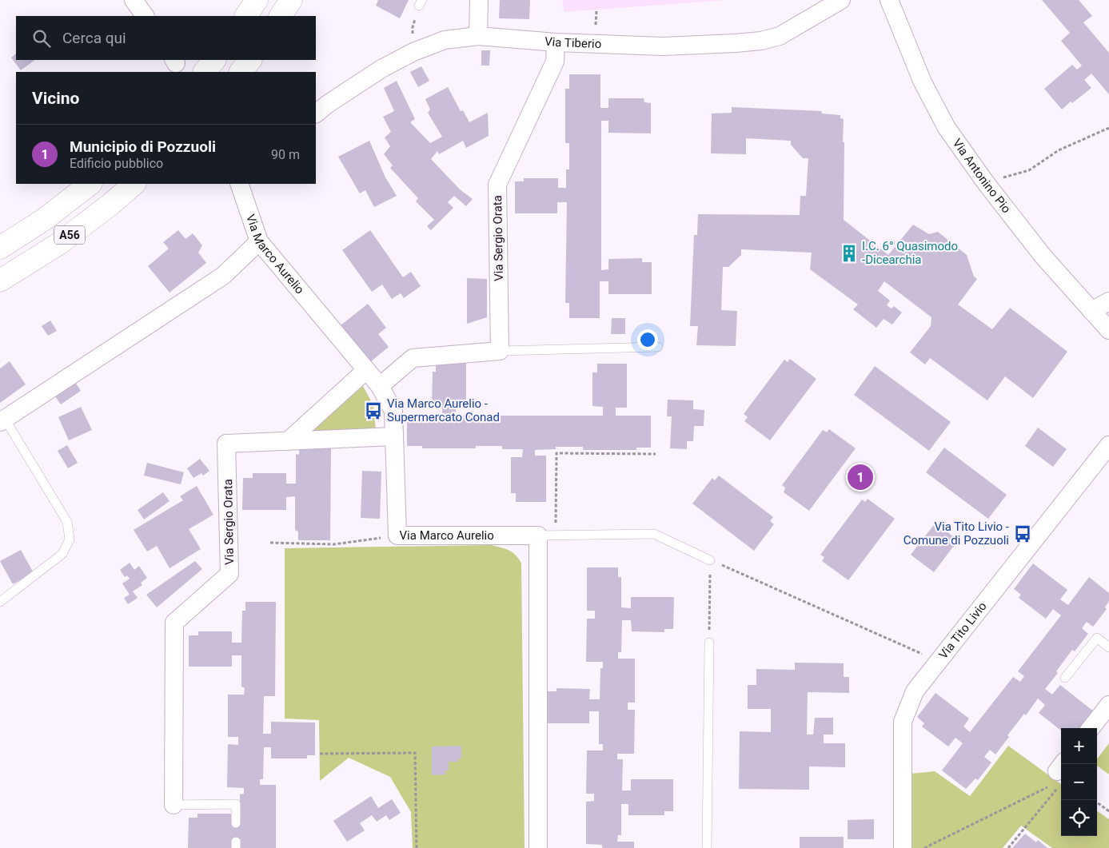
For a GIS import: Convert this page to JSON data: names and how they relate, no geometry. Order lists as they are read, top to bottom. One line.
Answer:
{"streets":{"highway":["A56"],"street":["Via Tiberio","Via Antonino Pio","Via Sergio Orata","Via Marco Aurelio","Via Tito Livio"]},"crossings":[["Via Tiberio","Via Sergio Orata"],["Via Sergio Orata","Via Marco Aurelio"]],"places":{"building":["I.C. 6° Quasimodo -Dicearchia"],"bus stop":["Via Marco Aurelio - Supermercato Conad","Via Tito Livio - Comune di Pozzuoli"]},"page":{"search":"Cerca qui","heading":"Vicino","list":[{"mark":"1","name":"Municipio di Pozzuoli","note":"Edificio pubblico","value":"90 m"}],"pins":"1","map_buttons":["+","−"]}}
